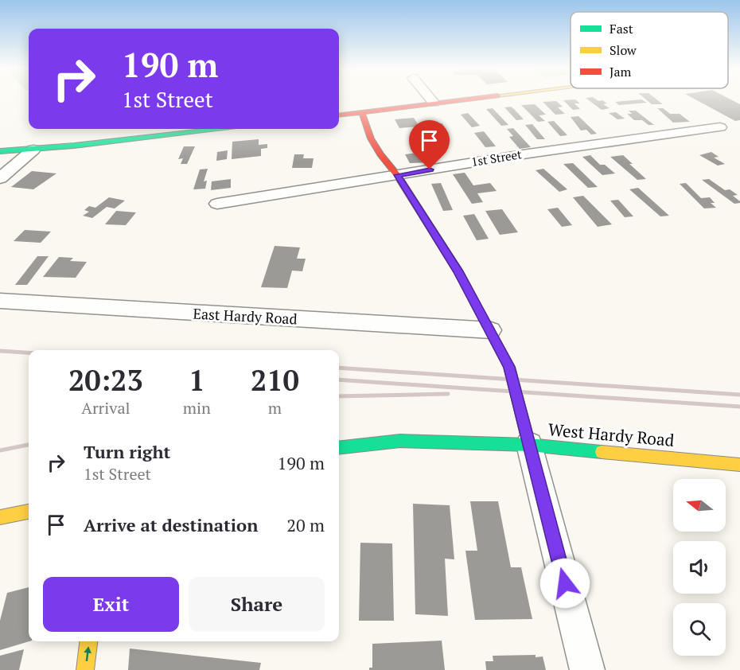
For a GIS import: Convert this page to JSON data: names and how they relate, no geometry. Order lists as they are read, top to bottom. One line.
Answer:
{"streets":{"main road":["West Hardy Road"],"street":["1st Street","East Hardy Road"]},"legend":["Fast","Slow","Jam"],"north":"left","page":{"turn":["190 m","1st Street"],"eta":["20:23","Arrival","1","min","210","m"],"list":[{"name":"Turn right","note":"1st Street","value":"190 m"},{"name":"Arrive at destination","value":"20 m"}],"buttons":["Exit","Share"]}}
